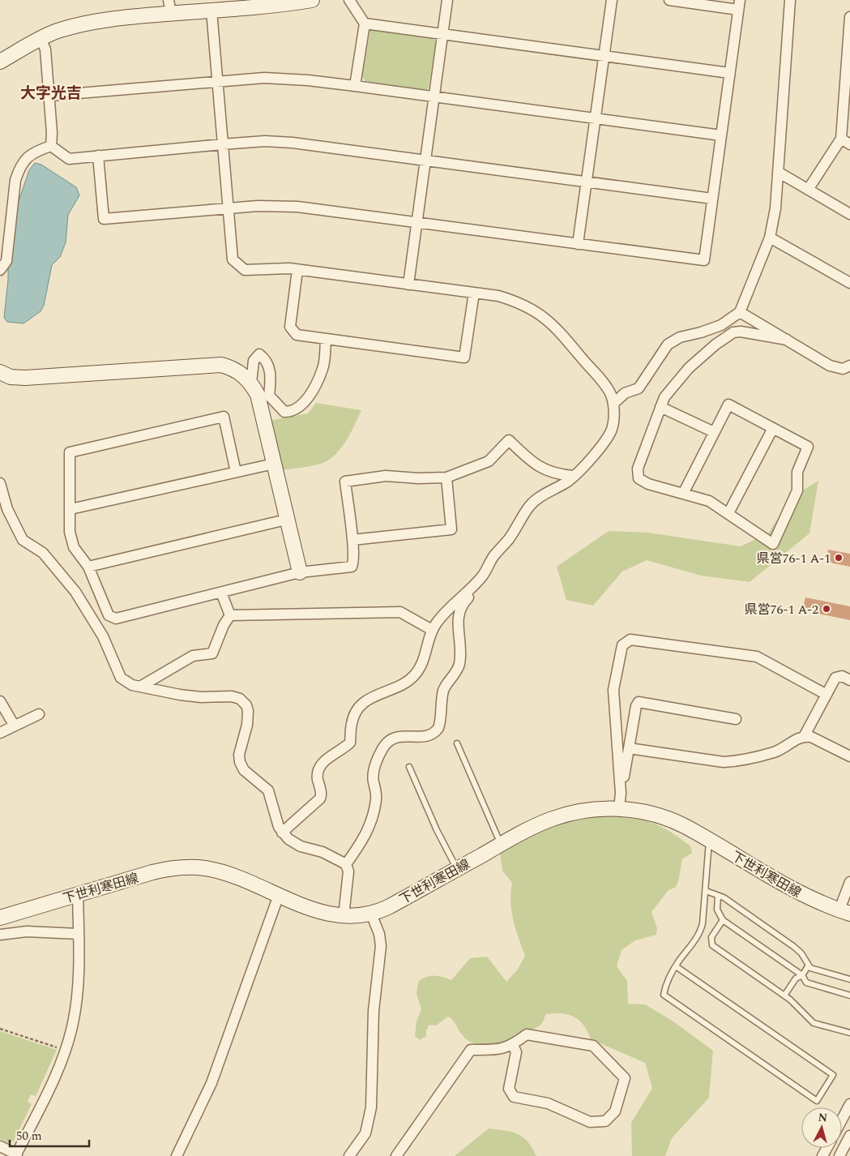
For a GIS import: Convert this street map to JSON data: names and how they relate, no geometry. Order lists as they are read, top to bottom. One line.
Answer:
{"streets":{"main road":["下世利寒田線"]},"districts":["大字光吉"],"places":["県営76-1 A-1","県営76-1 A-2"],"scale_bar":"50 m","north":"top"}
